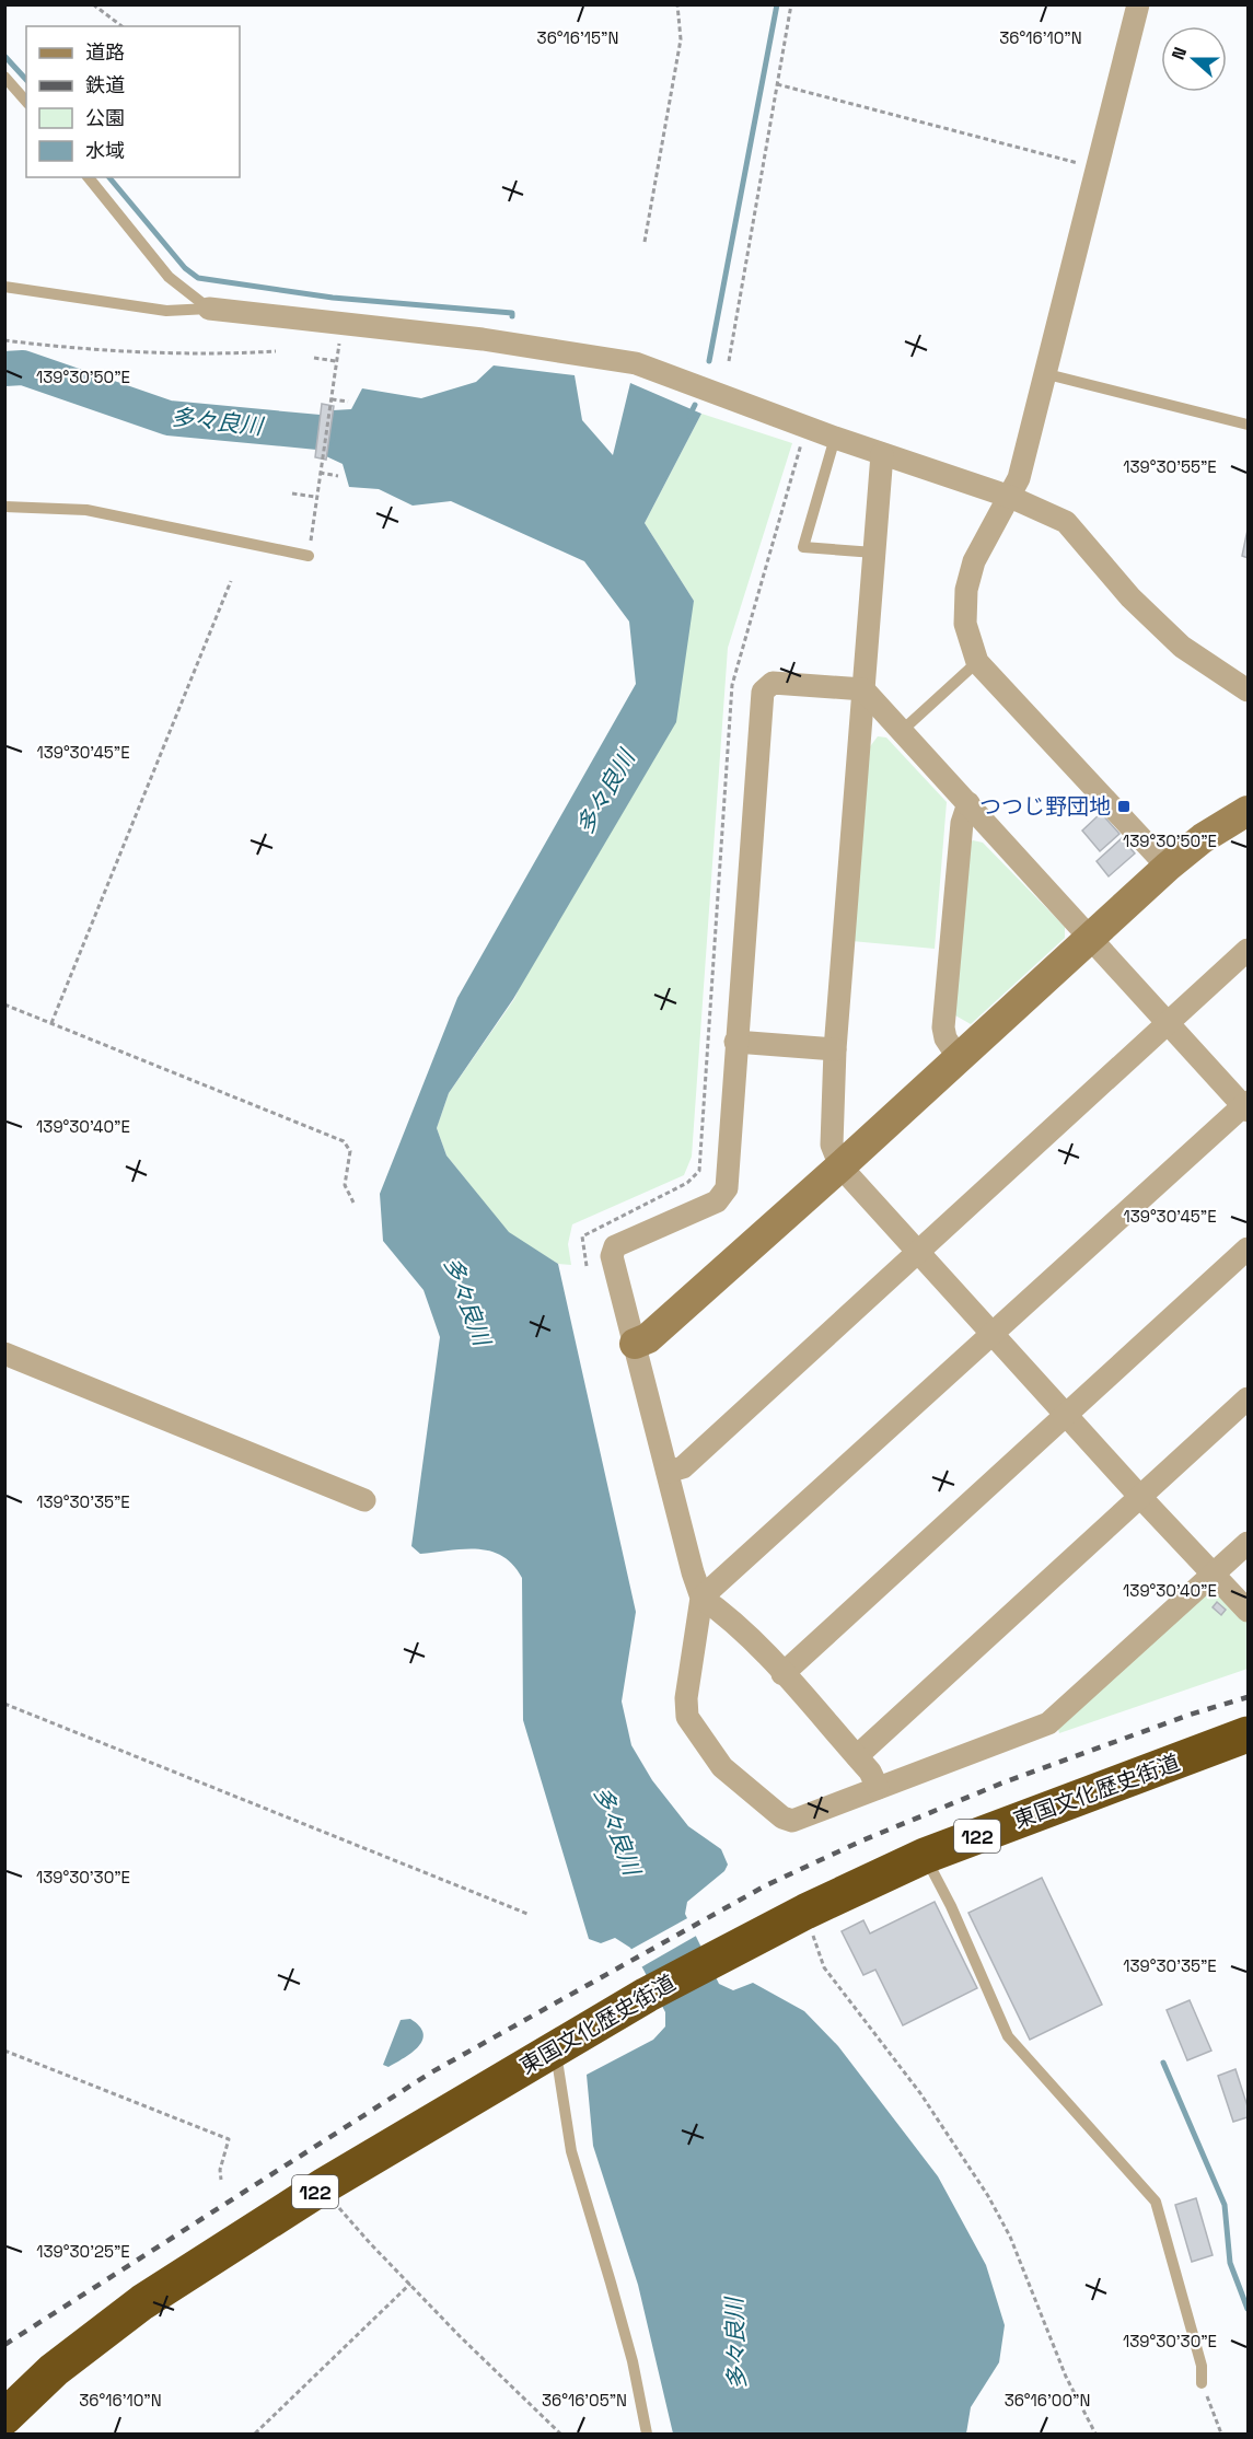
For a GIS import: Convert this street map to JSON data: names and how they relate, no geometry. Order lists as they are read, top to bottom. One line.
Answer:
{"streets":{"highway":["東国文化歴史街道","122"]},"water":["多々良川"],"places":{"transit":["つつじ野団地"]},"legend":["道路","鉄道","公園","水域"],"north":"left","coordinates":["36°16'15\"N","36°16'10\"N","139°30'50\"E","139°30'55\"E","139°30'45\"E","139°30'40\"E","139°30'35\"E","139°30'30\"E","139°30'25\"E","36°16'05\"N","36°16'00\"N"]}
